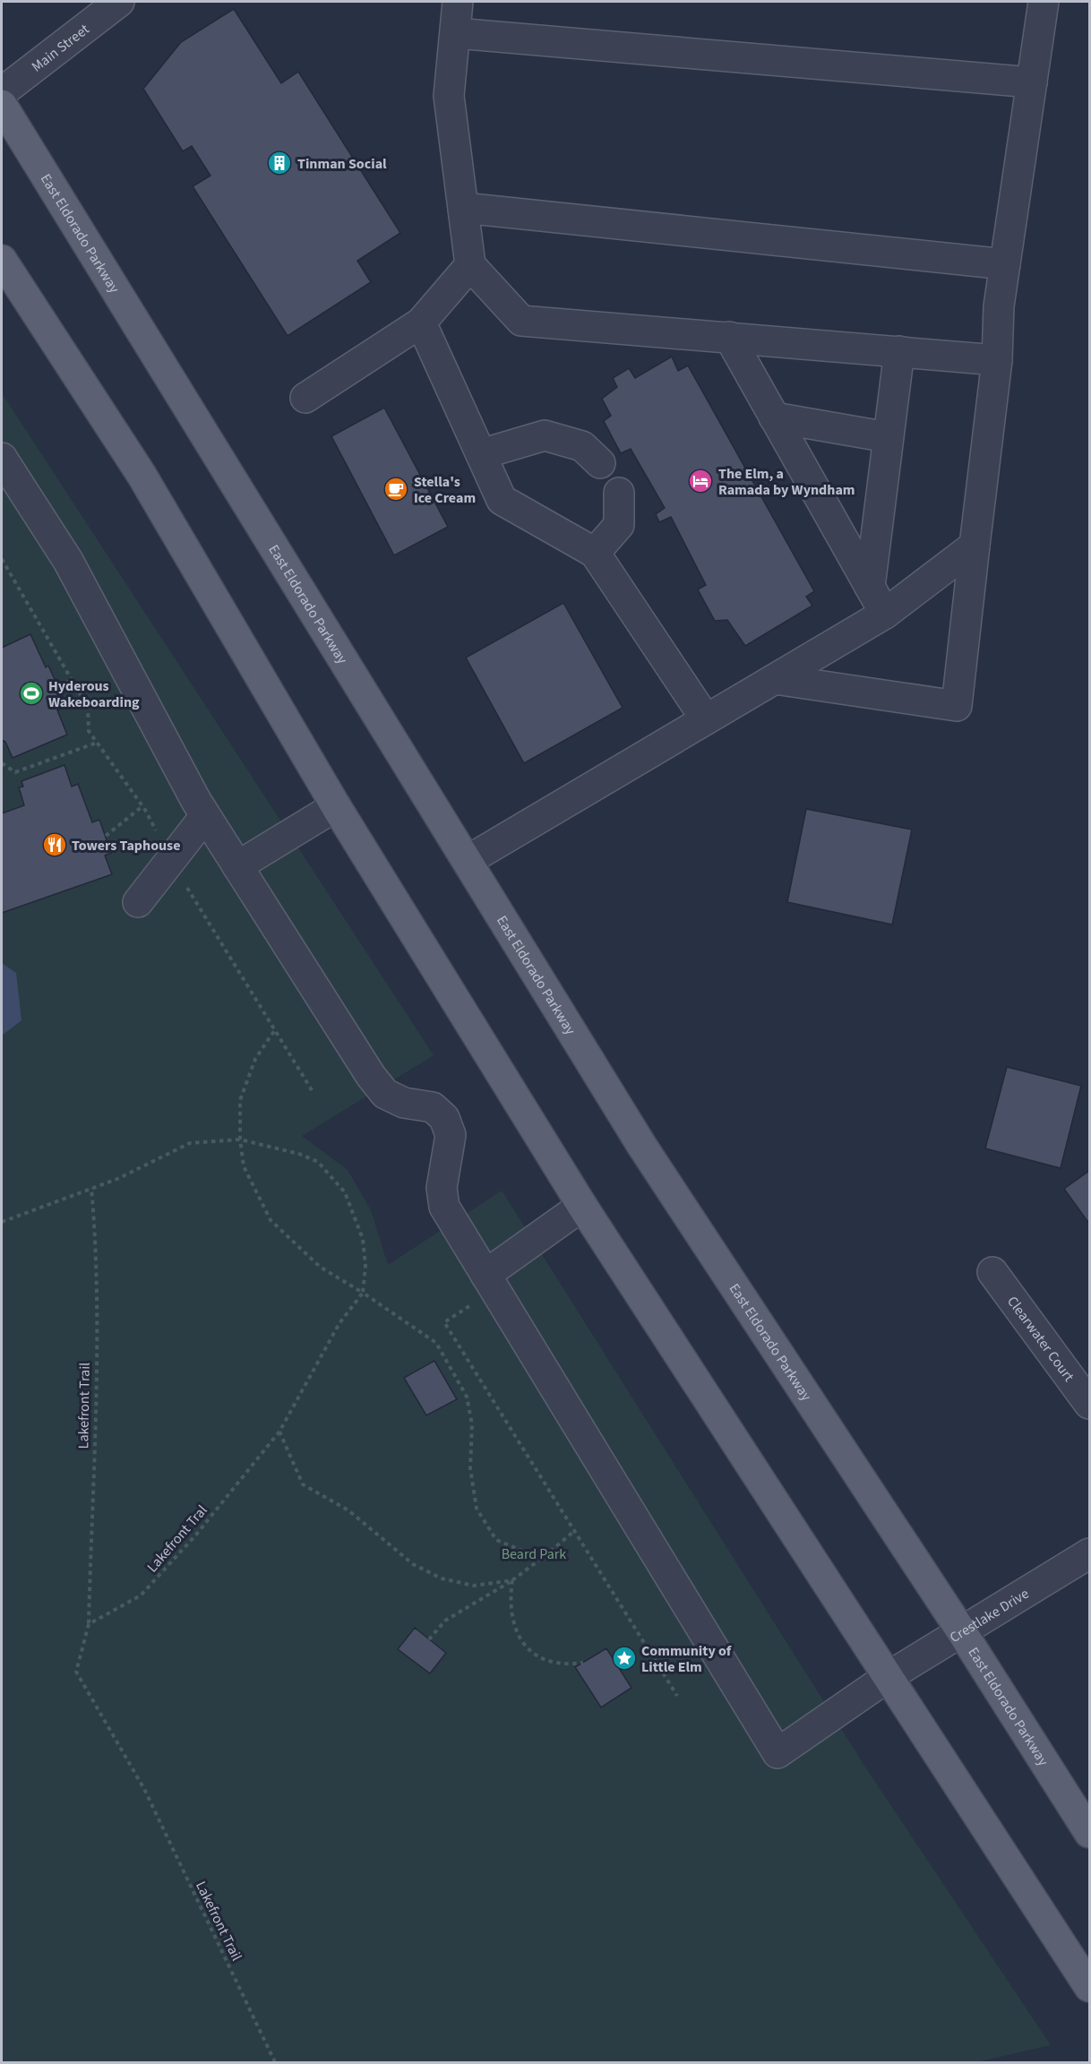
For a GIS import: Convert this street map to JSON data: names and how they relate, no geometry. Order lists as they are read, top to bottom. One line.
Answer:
{"streets":{"main road":["East Eldorado Parkway"],"street":["Main Street","Clearwater Court","Crestlake Drive"],"path":["Lakefront Trail","Lakefront Tral"]},"crossings":[["East Eldorado Parkway","Crestlake Drive"],["Lakefront Trail","Lakefront Tral"]],"parks":["Beard Park"],"places":{"building":["Tinman Social"],"hotel":["The Elm, a Ramada by Wyndham"],"cafe":["Stella's Ice Cream"],"sports":["Hyderous Wakeboarding"],"restaurant":["Towers Taphouse"],"place":["Community of Little Elm"]}}
